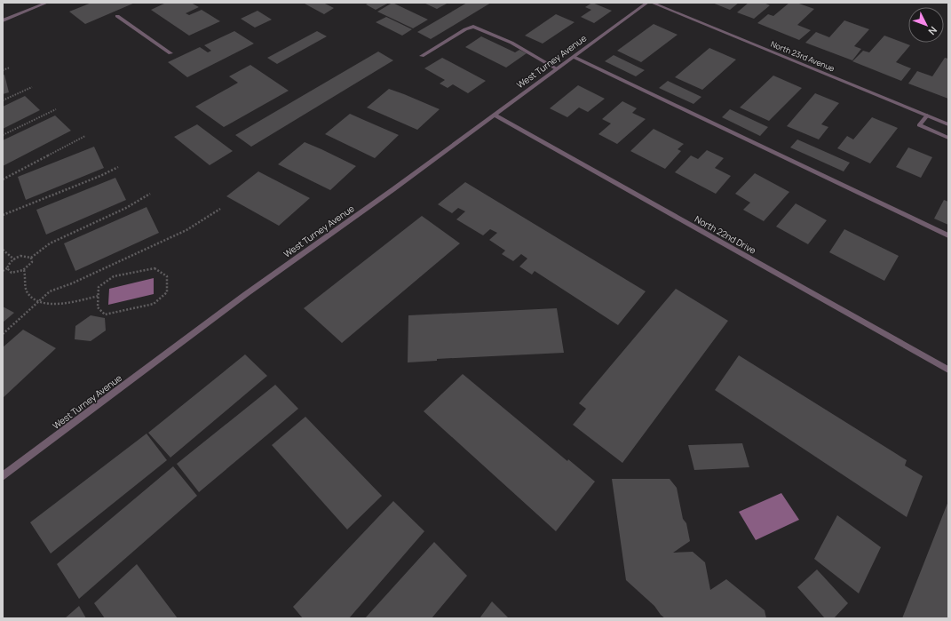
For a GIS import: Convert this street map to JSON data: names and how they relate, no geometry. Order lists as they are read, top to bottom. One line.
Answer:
{"streets":{"street":["North 23rd Avenue","West Turney Avenue","North 22nd Drive"]},"crossings":[["West Turney Avenue","North 22nd Drive"]],"north":"bottom right"}
